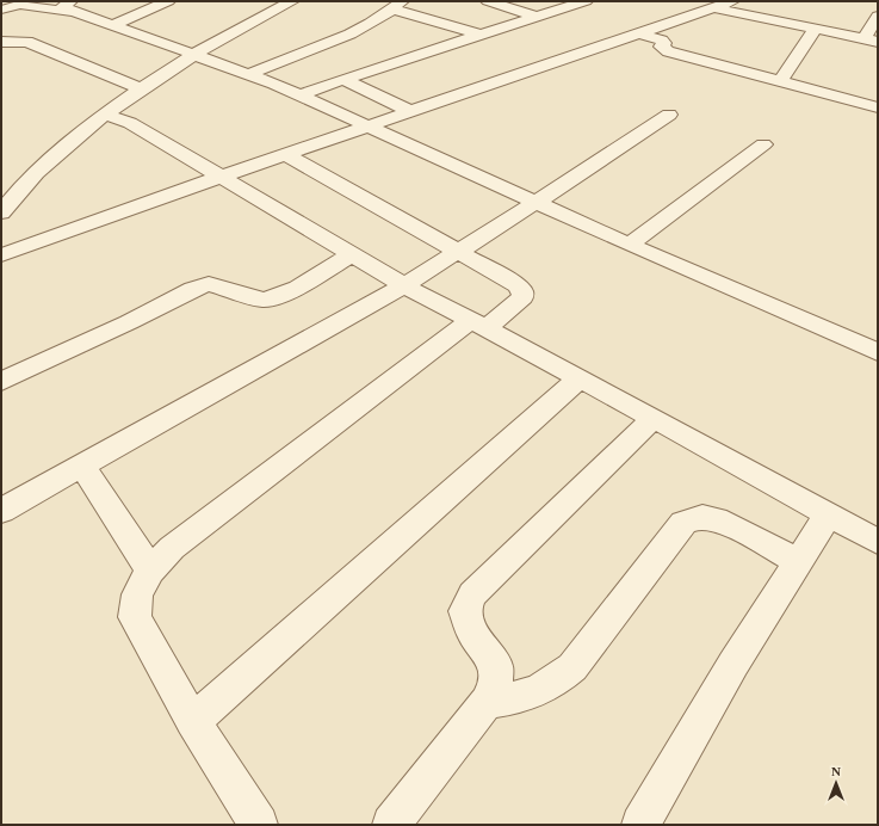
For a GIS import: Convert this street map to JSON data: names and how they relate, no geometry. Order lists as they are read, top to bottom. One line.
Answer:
{"north":"top"}
